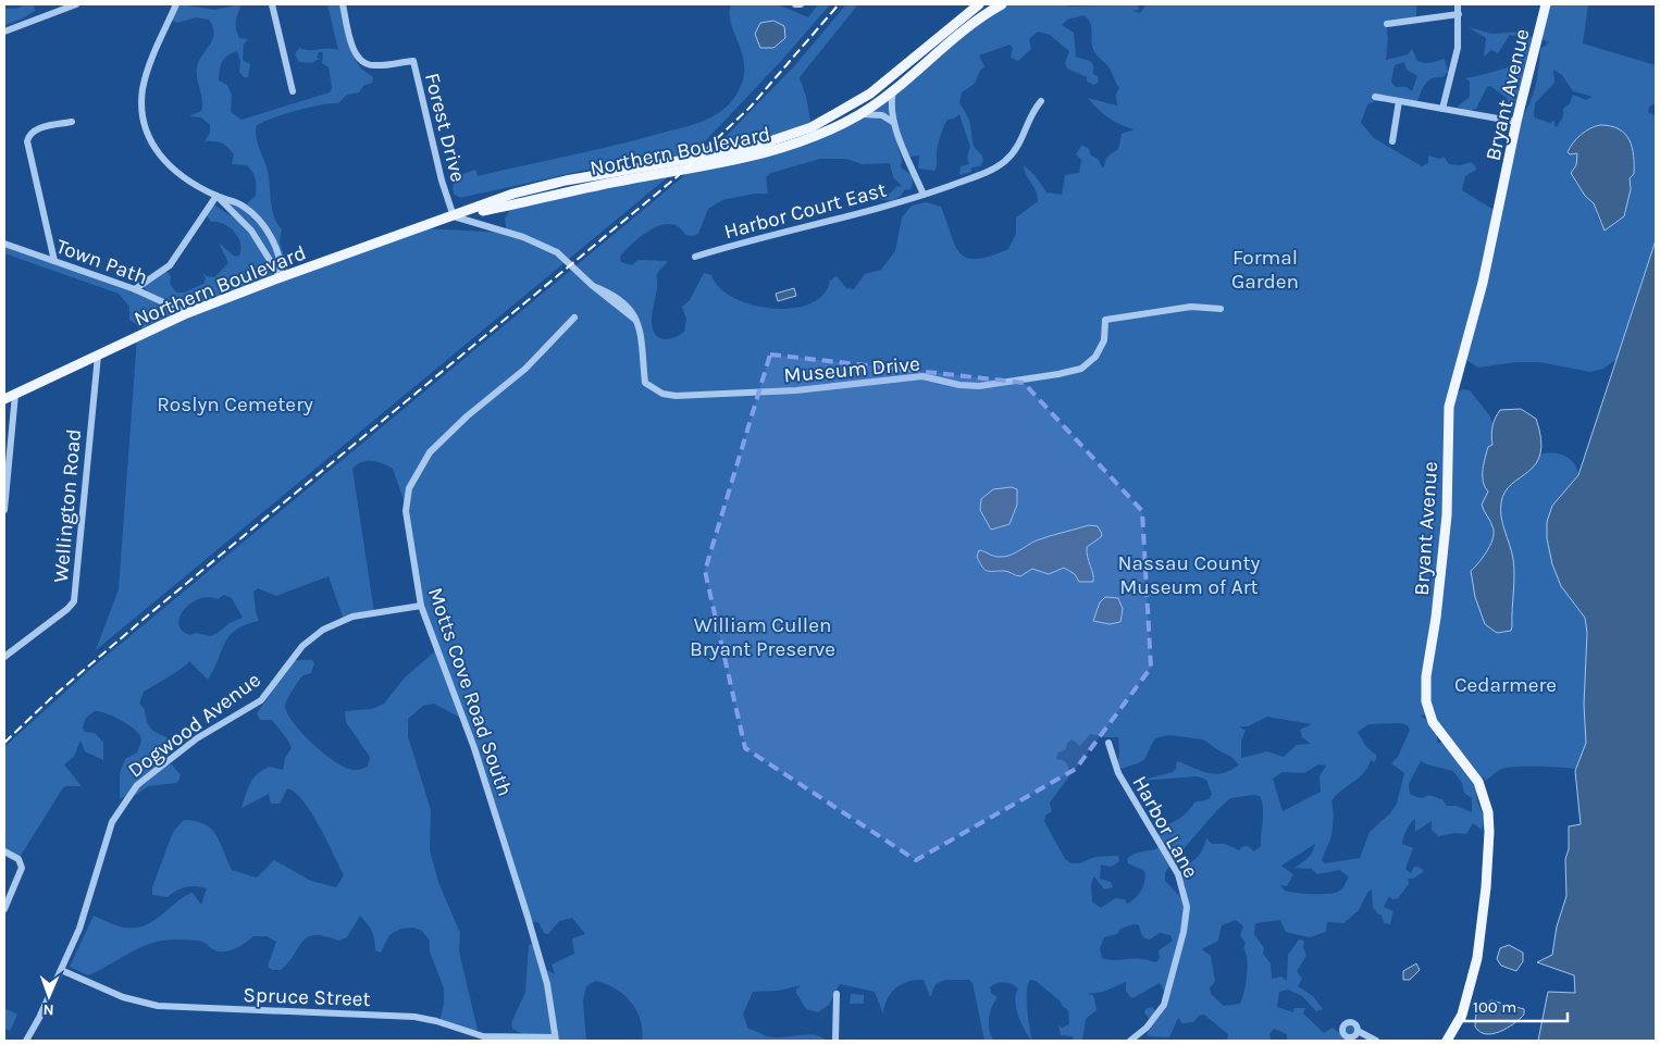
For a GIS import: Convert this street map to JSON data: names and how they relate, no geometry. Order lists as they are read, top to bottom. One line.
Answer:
{"streets":{"main road":["Bryant Avenue","Northern Boulevard"],"street":["Forest Drive","Harbor Court East","Town Path","Museum Drive","Wellington Road","Motts Cove Road South","Dogwood Avenue","Harbor Lane","Spruce Street"]},"crossings":[["Forest Drive","Northern Boulevard"],["Forest Drive","Museum Drive"],["Northern Boulevard","Town Path"],["Northern Boulevard","Museum Drive"],["Northern Boulevard","Wellington Road"],["Motts Cove Road South","Dogwood Avenue"],["Motts Cove Road South","Spruce Street"],["Dogwood Avenue","Spruce Street"]],"parks":["Formal Garden","Roslyn Cemetery","Nassau County Museum of Art","William Cullen Bryant Preserve","Cedarmere"],"scale_bar":"100 m","north":"bottom"}
